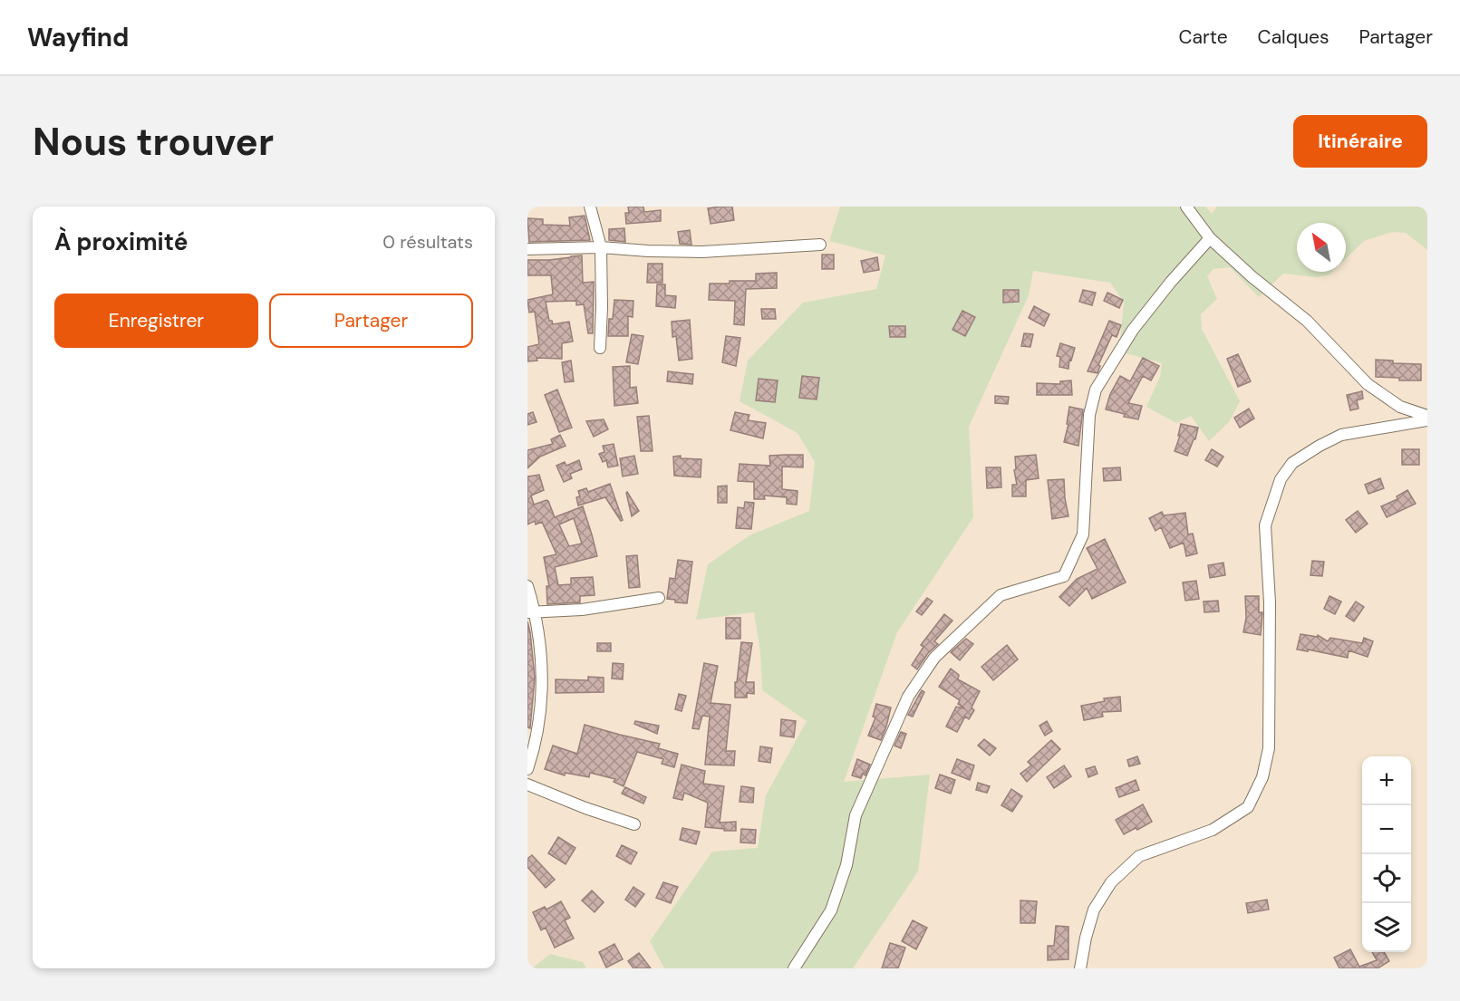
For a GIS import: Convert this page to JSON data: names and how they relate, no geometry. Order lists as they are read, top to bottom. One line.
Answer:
{"north":"top left","page":{"header":"Wayfind","nav":["Carte","Calques","Partager"],"buttons":["Itinéraire",["Enregistrer","Partager"]],"title":"Nous trouver","heading":["À proximité","0 résultats"],"map_buttons":["+","−"]}}
